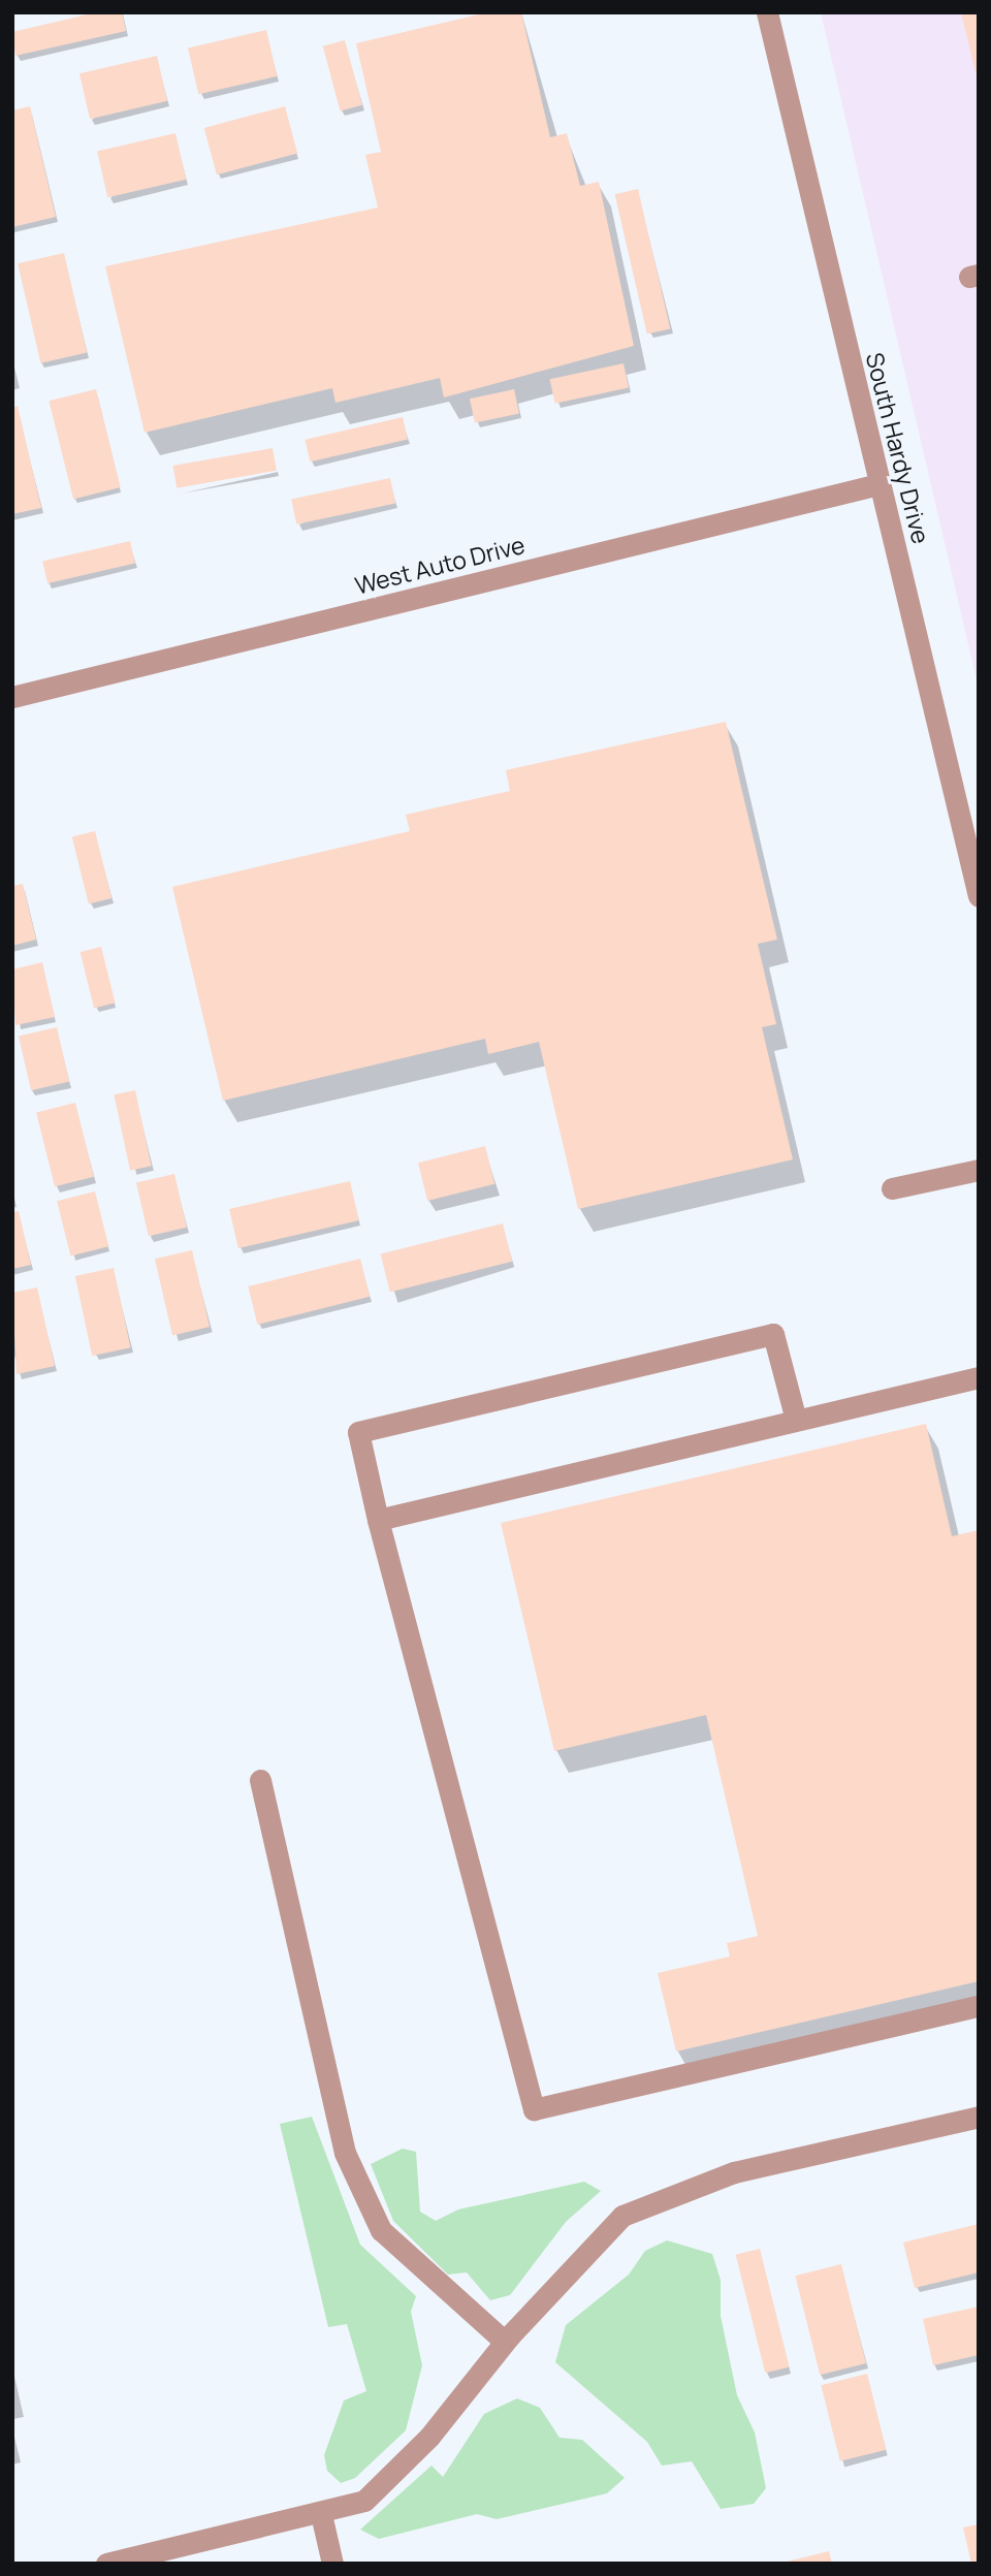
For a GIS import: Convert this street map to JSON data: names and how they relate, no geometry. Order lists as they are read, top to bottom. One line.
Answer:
{"streets":{"street":["South Hardy Drive","West Auto Drive"]},"crossings":[["South Hardy Drive","West Auto Drive"]]}
